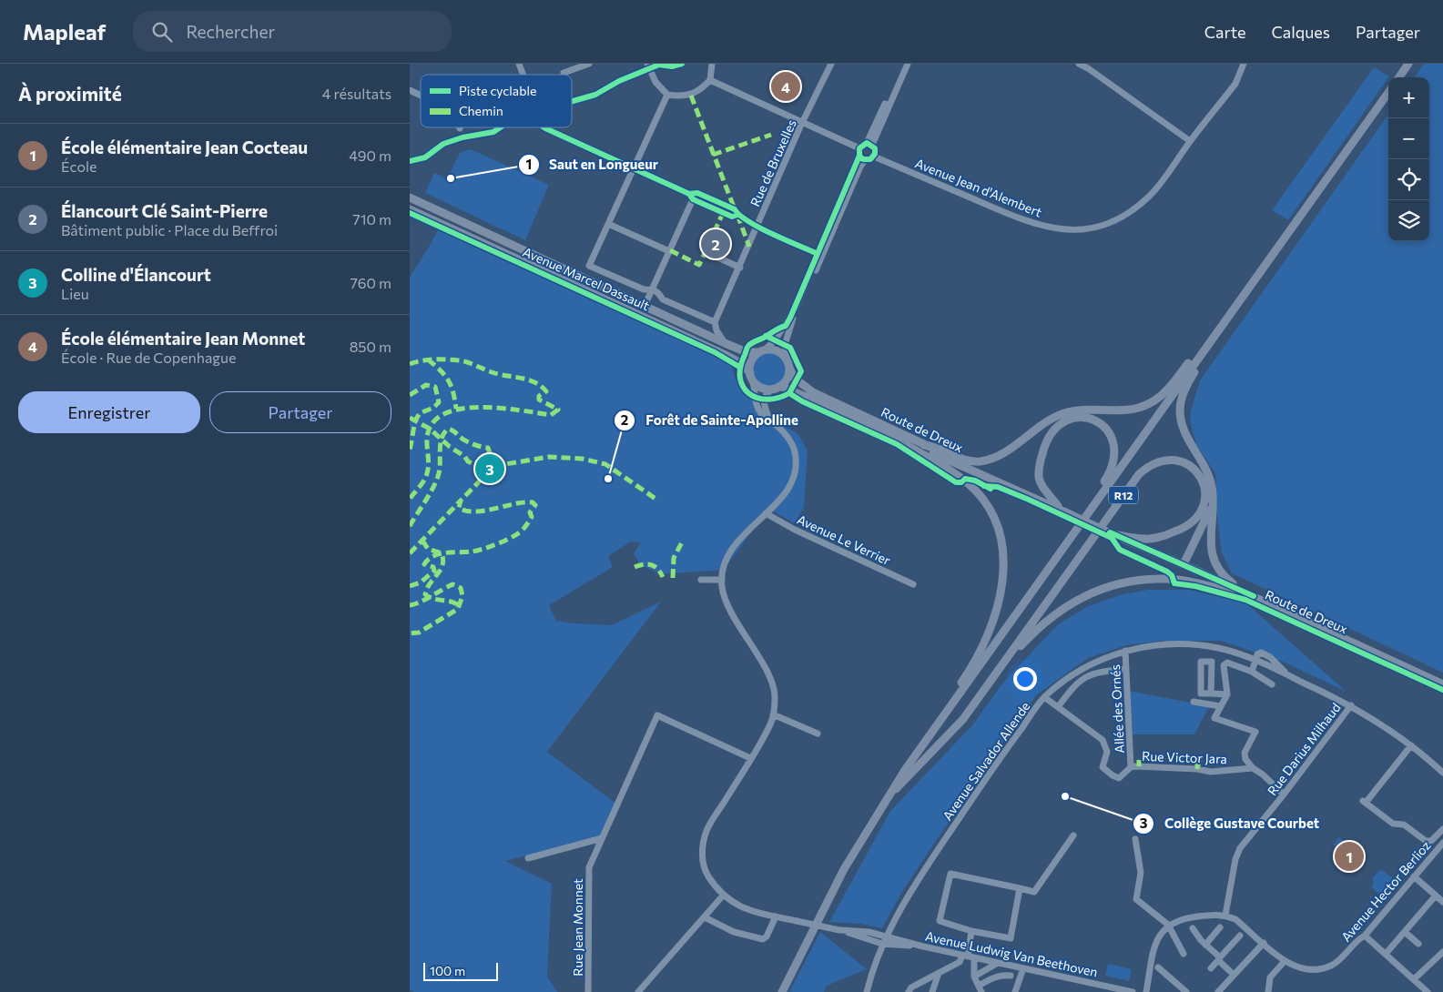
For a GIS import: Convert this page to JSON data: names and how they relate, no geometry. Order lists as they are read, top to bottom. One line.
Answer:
{"streets":{"main road":["Avenue Marcel Dassault","Route de Dreux","R12"],"street":["Rue de Bruxelles","Avenue Jean d'Alembert","Avenue Le Verrier","Allée des Ornés","Rue Darius Milhaud","Rue Victor Jara","Avenue Salvador Allende","Avenue Hector Berlioz","Rue Jean Monnet","Avenue Ludwig Van Beethoven"]},"crossings":[["Avenue Marcel Dassault","Route de Dreux"],["Route de Dreux","R12"],["Allée des Ornés","Rue Victor Jara"],["Allée des Ornés","Avenue Salvador Allende"],["Rue Darius Milhaud","Avenue Salvador Allende"],["Rue Darius Milhaud","Avenue Hector Berlioz"],["Rue Victor Jara","Avenue Salvador Allende"],["Avenue Salvador Allende","Avenue Ludwig Van Beethoven"]],"places":["Saut en Longueur","Forêt de Sainte-Apolline","Collège Gustave Courbet"],"legend":["Piste cyclable","Chemin"],"scale_bar":"100 m","page":{"header":"Mapleaf","search":"Rechercher","nav":["Carte","Calques","Partager"],"heading":["À proximité","4 résultats"],"pins":["4","2","3","1"],"map_buttons":["+","−"],"list":[{"mark":"1","name":"École élémentaire Jean Cocteau","note":"École","value":"490 m"},{"mark":"2","name":"Élancourt Clé Saint-Pierre","note":"Bâtiment public · Place du Beffroi","value":"710 m"},{"mark":"3","name":"Colline d'Élancourt","note":"Lieu","value":"760 m"},{"mark":"4","name":"École élémentaire Jean Monnet","note":"École · Rue de Copenhague","value":"850 m"}],"buttons":["Enregistrer","Partager"],"scale":"100 m"}}
